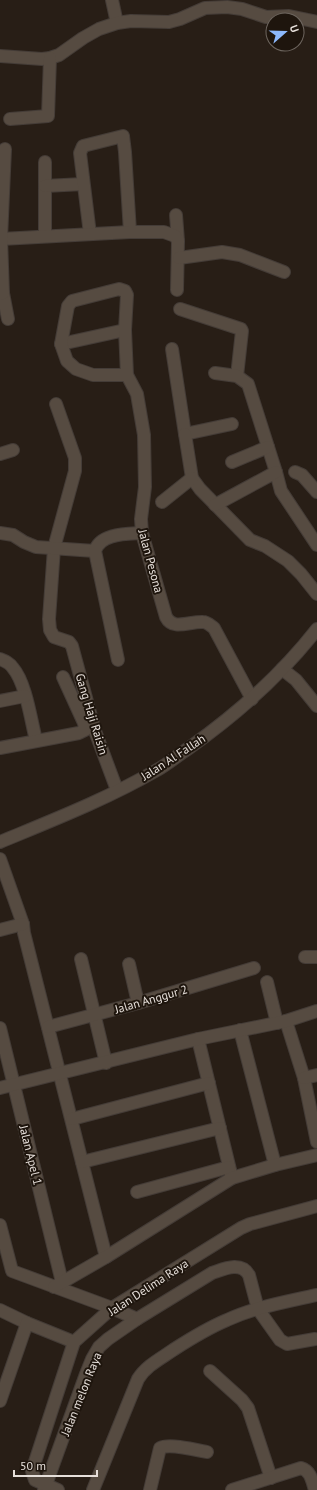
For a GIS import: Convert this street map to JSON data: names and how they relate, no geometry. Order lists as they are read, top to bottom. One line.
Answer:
{"streets":{"street":["Jalan Pesona","Gang Haji Raisin","Jalan Al Fallah","Jalan Anggur 2","Jalan Apel 1","Jalan Delima Raya","Jalan melon Raya"]},"crossings":[["Jalan Pesona","Jalan Al Fallah"],["Gang Haji Raisin","Jalan Al Fallah"],["Jalan Delima Raya","Jalan melon Raya"]],"scale_bar":"50 m","north":"right"}
